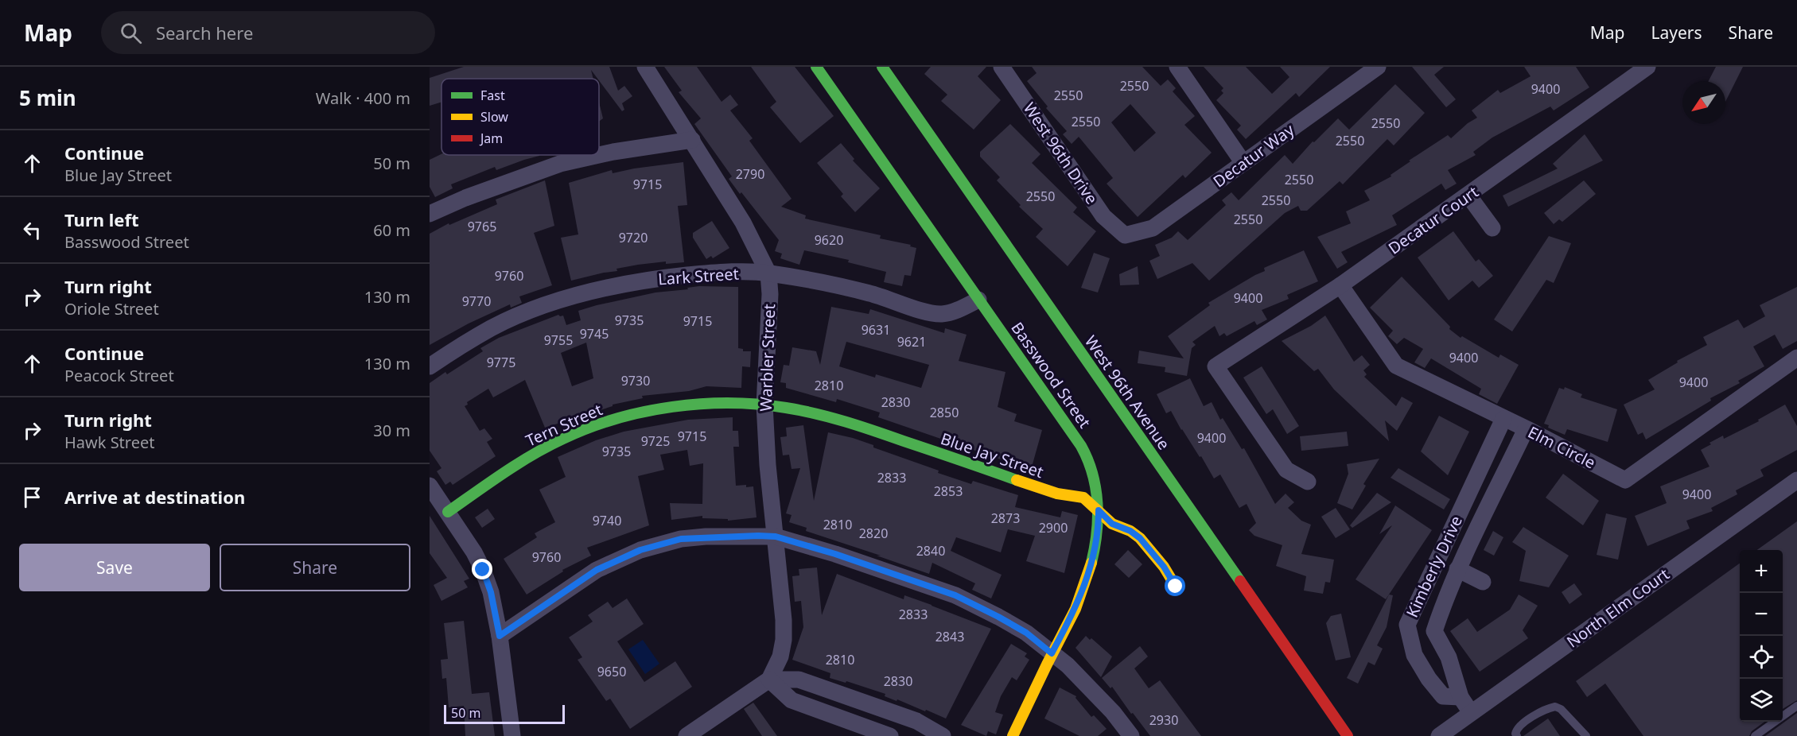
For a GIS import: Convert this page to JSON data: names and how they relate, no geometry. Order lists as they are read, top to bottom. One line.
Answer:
{"streets":{"street":["West 96th Drive","Decatur Way","Decatur Court","Lark Street","Warbler Street","Basswood Street","West 96th Avenue","Tern Street","Elm Circle","Blue Jay Street","Kimberly Drive","North Elm Court"]},"crossings":[["West 96th Drive","Decatur Way"],["Decatur Court","Elm Circle"],["Lark Street","Warbler Street"],["Lark Street","Basswood Street"],["Warbler Street","Tern Street"],["Warbler Street","Blue Jay Street"],["Basswood Street","Blue Jay Street"],["Tern Street","Blue Jay Street"],["Elm Circle","Kimberly Drive"],["Kimberly Drive","North Elm Court"]],"house_numbers":["2550","9400","2550","2550","2550","2550","2790","2550","9715","2550","2550","2550","9765","9720","9620","9760","9400","9770","9735","9715","9631","9745","9755","9621","9400","9775","9730","9400","2810","2830","2850","9715","9400","9725","9735","2833","2853","9400","2873","9740","2810","2900","2820","2840","9760","2833","2843","2810","9650","2830","2930"],"legend":["Fast","Slow","Jam"],"scale_bar":"50 m","north":"bottom left","page":{"header":"Map","search":"Search here","nav":["Map","Layers","Share"],"heading":["5 min","Walk · 400 m"],"list":[["Continue","Blue Jay Street","50 m"],["Turn left","Basswood Street","60 m"],["Turn right","Oriole Street","130 m"],["Continue","Peacock Street","130 m"],["Turn right","Hawk Street","30 m"],"Arrive at destination"],"buttons":["Save","Share"],"map_buttons":["+","−"],"scale":"50 m"}}
